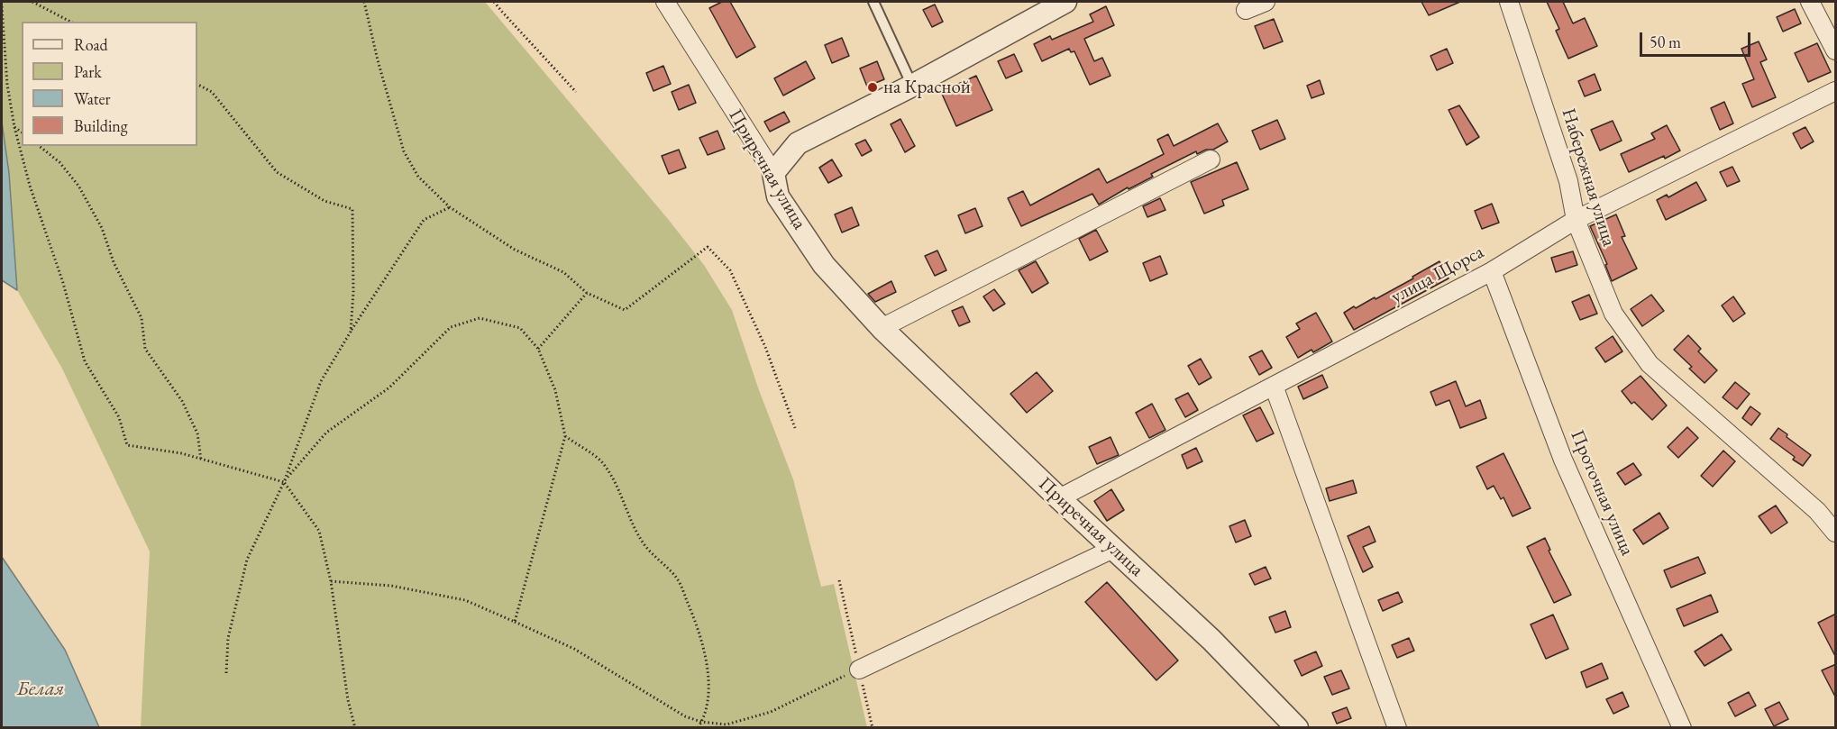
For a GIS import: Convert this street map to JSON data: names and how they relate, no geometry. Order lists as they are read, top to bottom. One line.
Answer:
{"streets":{"street":["Приречная улица","Набережная улица","улица Щорса","Проточная улица"]},"crossings":[["Приречная улица","улица Щорса"],["Набережная улица","улица Щорса"],["улица Щорса","Проточная улица"]],"water":["Белая"],"places":["на Красной"],"legend":["Road","Park","Water","Building"],"scale_bar":"50 m"}
